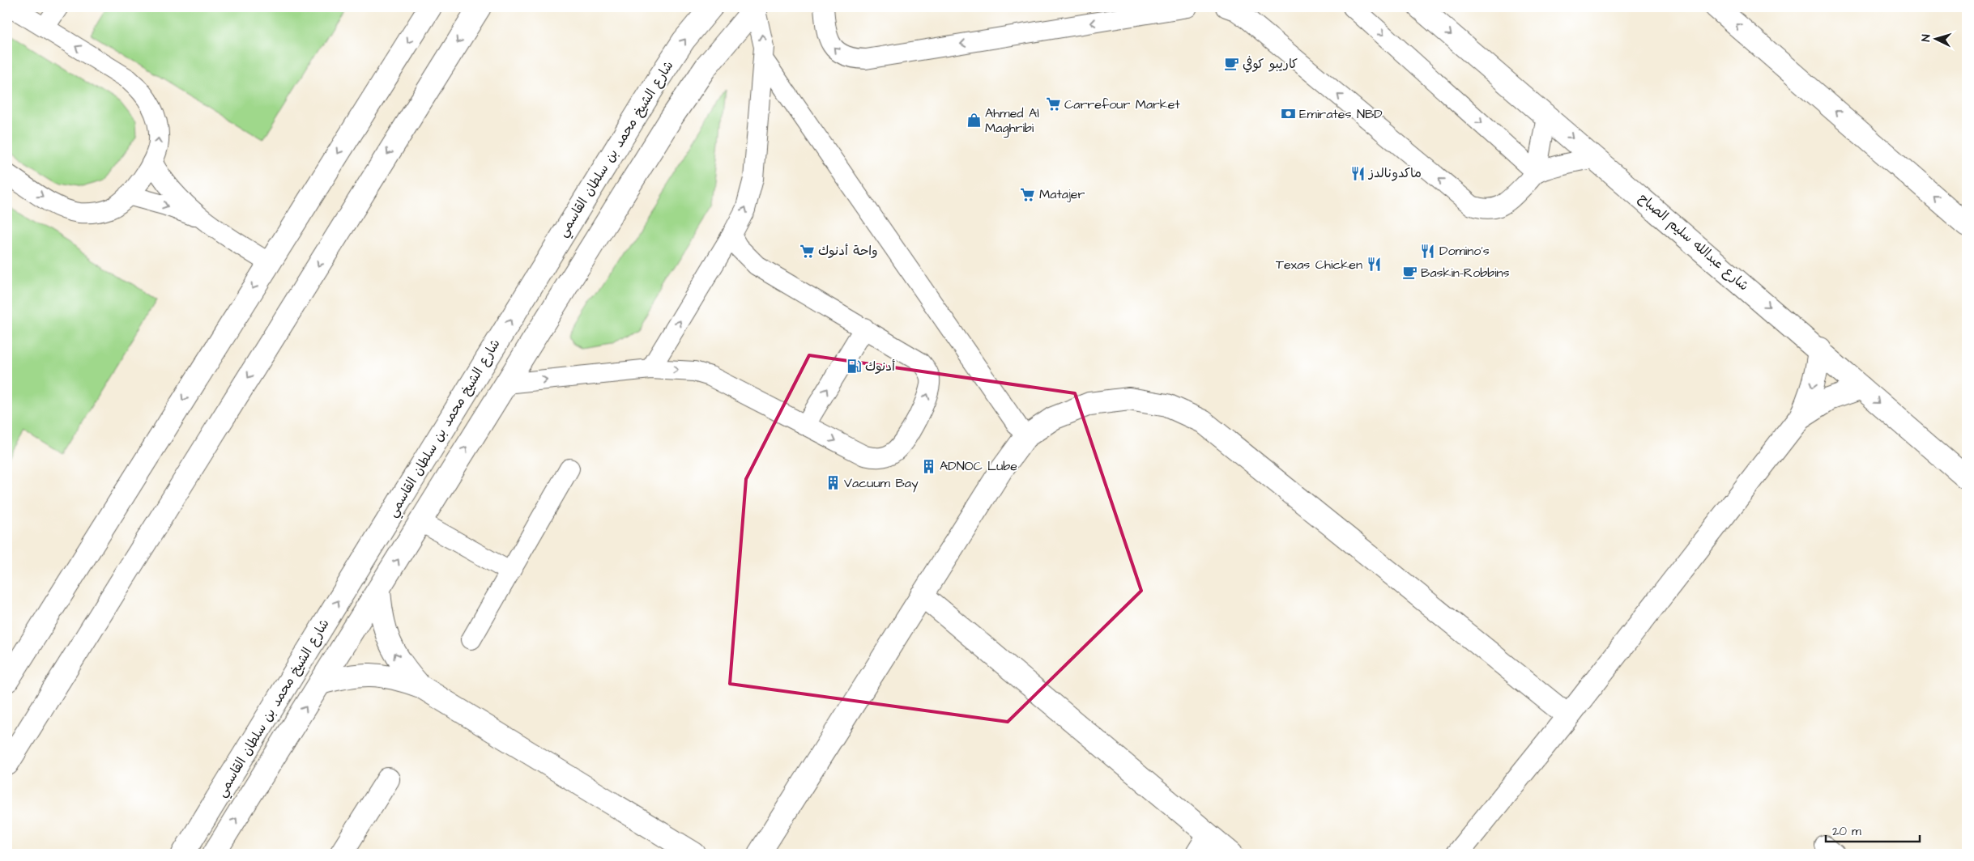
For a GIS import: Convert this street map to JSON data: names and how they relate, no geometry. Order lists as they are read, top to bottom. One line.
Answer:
{"streets":{"street":["شارع الشيخ محمد بن سلطان القاسمي","شارع عبدالله سليم الصباح"]},"places":{"cafe":["كاريبو كوفي","Baskin-Robbins"],"supermarket":["Carrefour Market","Matajer","واحة أدنوك"],"bank":["Emirates NBD"],"shop":["Ahmed Al Maghribi"],"restaurant":["ماكدونالدز","Domino's","Texas Chicken"],"fuel station":["أدنوك"],"building":["ADNOC Lube","Vacuum Bay"]},"scale_bar":"20 m","north":"left"}
